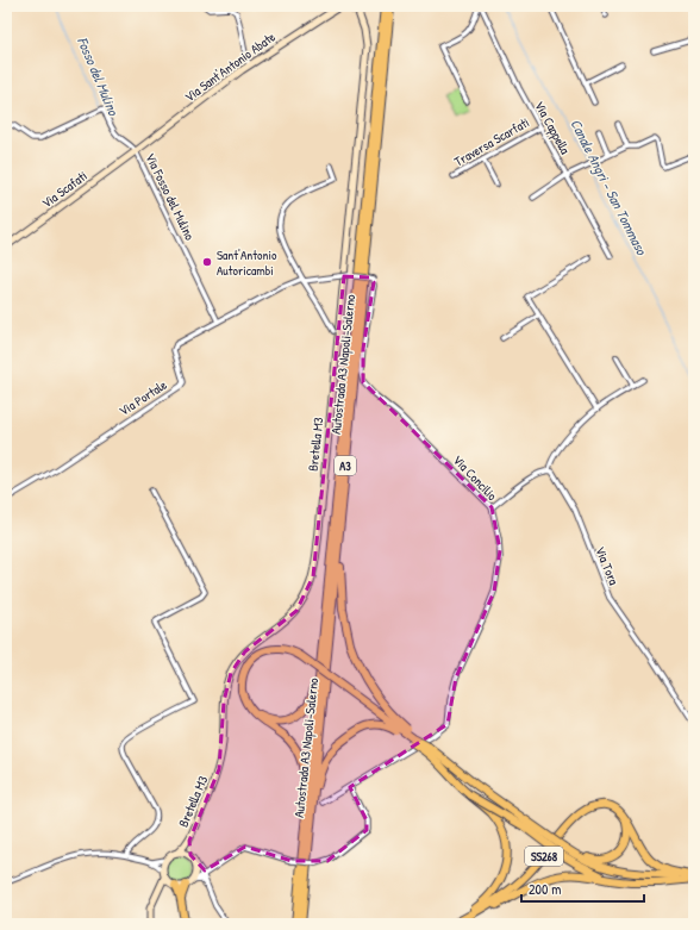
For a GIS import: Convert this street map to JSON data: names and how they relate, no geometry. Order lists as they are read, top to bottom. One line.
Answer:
{"streets":{"highway":["Autostrada A3 Napoli-Salerno","A3","SS268"],"street":["Via Sant'Antonio Abate","Via Cappella","Traversa Scarfati","Via Scafati","Via Fosso del Mulino","Via Portale","Bretella M3","Via Concilio","Via Tora"]},"crossings":[["Via Sant'Antonio Abate","Via Scafati"],["Via Sant'Antonio Abate","Via Fosso del Mulino"],["Via Cappella","Traversa Scarfati"],["Via Scafati","Via Fosso del Mulino"],["Via Fosso del Mulino","Via Portale"],["Autostrada A3 Napoli-Salerno","A3"],["Via Portale","Via Concilio"],["A3","SS268"]],"water":["Fosso del Mulino","Canale Angri - San Tommaso"],"places":["Sant'Antonio Autoricambi"],"scale_bar":"200 m"}
